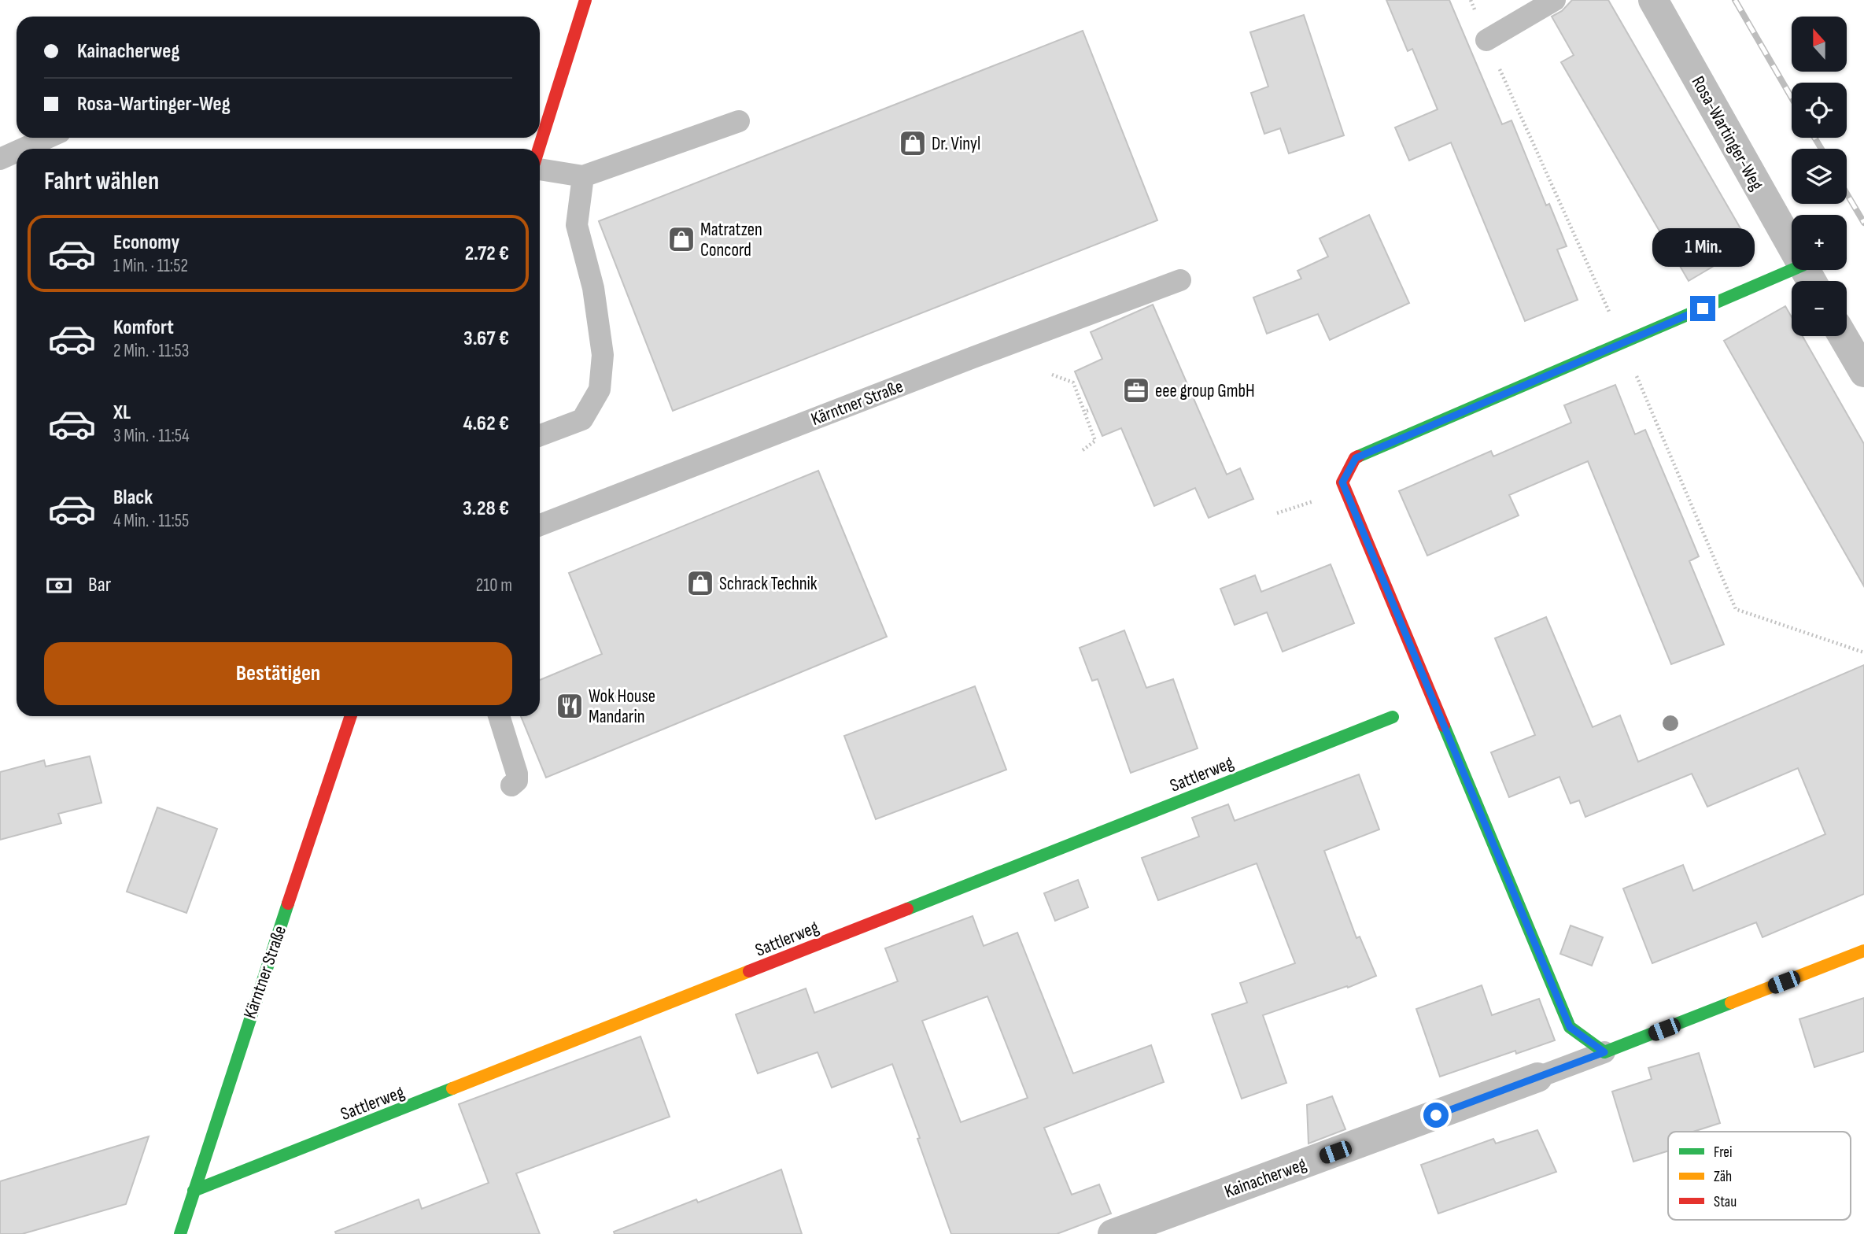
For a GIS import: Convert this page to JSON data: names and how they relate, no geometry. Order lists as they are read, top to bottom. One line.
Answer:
{"streets":{"street":["Rosa-Wartinger-Weg","Kärntner Straße","Sattlerweg","Kainacherweg"]},"crossings":[["Rosa-Wartinger-Weg","Kainacherweg"],["Kärntner Straße","Sattlerweg"]],"places":{"shop":["Dr. Vinyl","Matratzen Concord","Schrack Technik"],"office":["eee group GmbH"],"restaurant":["Wok House Mandarin"]},"legend":["Frei","Zäh","Stau"],"north":"top","page":{"map_buttons":["+","−"],"banner":["Kainacherweg","Rosa-Wartinger-Weg"],"heading":"Fahrt wählen","list":[{"name":"Economy","note":"1 Min. · 11:52","value":"2.72 €"},{"name":"Komfort","note":"2 Min. · 11:53","value":"3.67 €"},{"name":"XL","note":"3 Min. · 11:54","value":"4.62 €"},{"name":"Black","note":"4 Min. · 11:55","value":"3.28 €"}],"bubble":"1 Min.","pay":["Bar","210 m"],"buttons":"Bestätigen"}}
